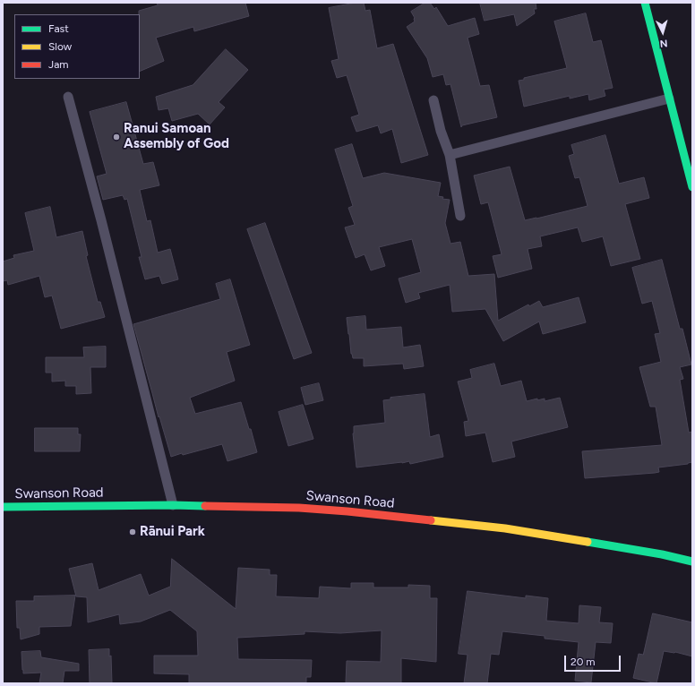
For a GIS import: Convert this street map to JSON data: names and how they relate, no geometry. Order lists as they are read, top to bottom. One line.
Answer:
{"streets":{"main road":["Swanson Road"]},"places":["Ranui Samoan Assembly of God","Rānui Park"],"legend":["Fast","Slow","Jam"],"scale_bar":"20 m","north":"bottom"}
